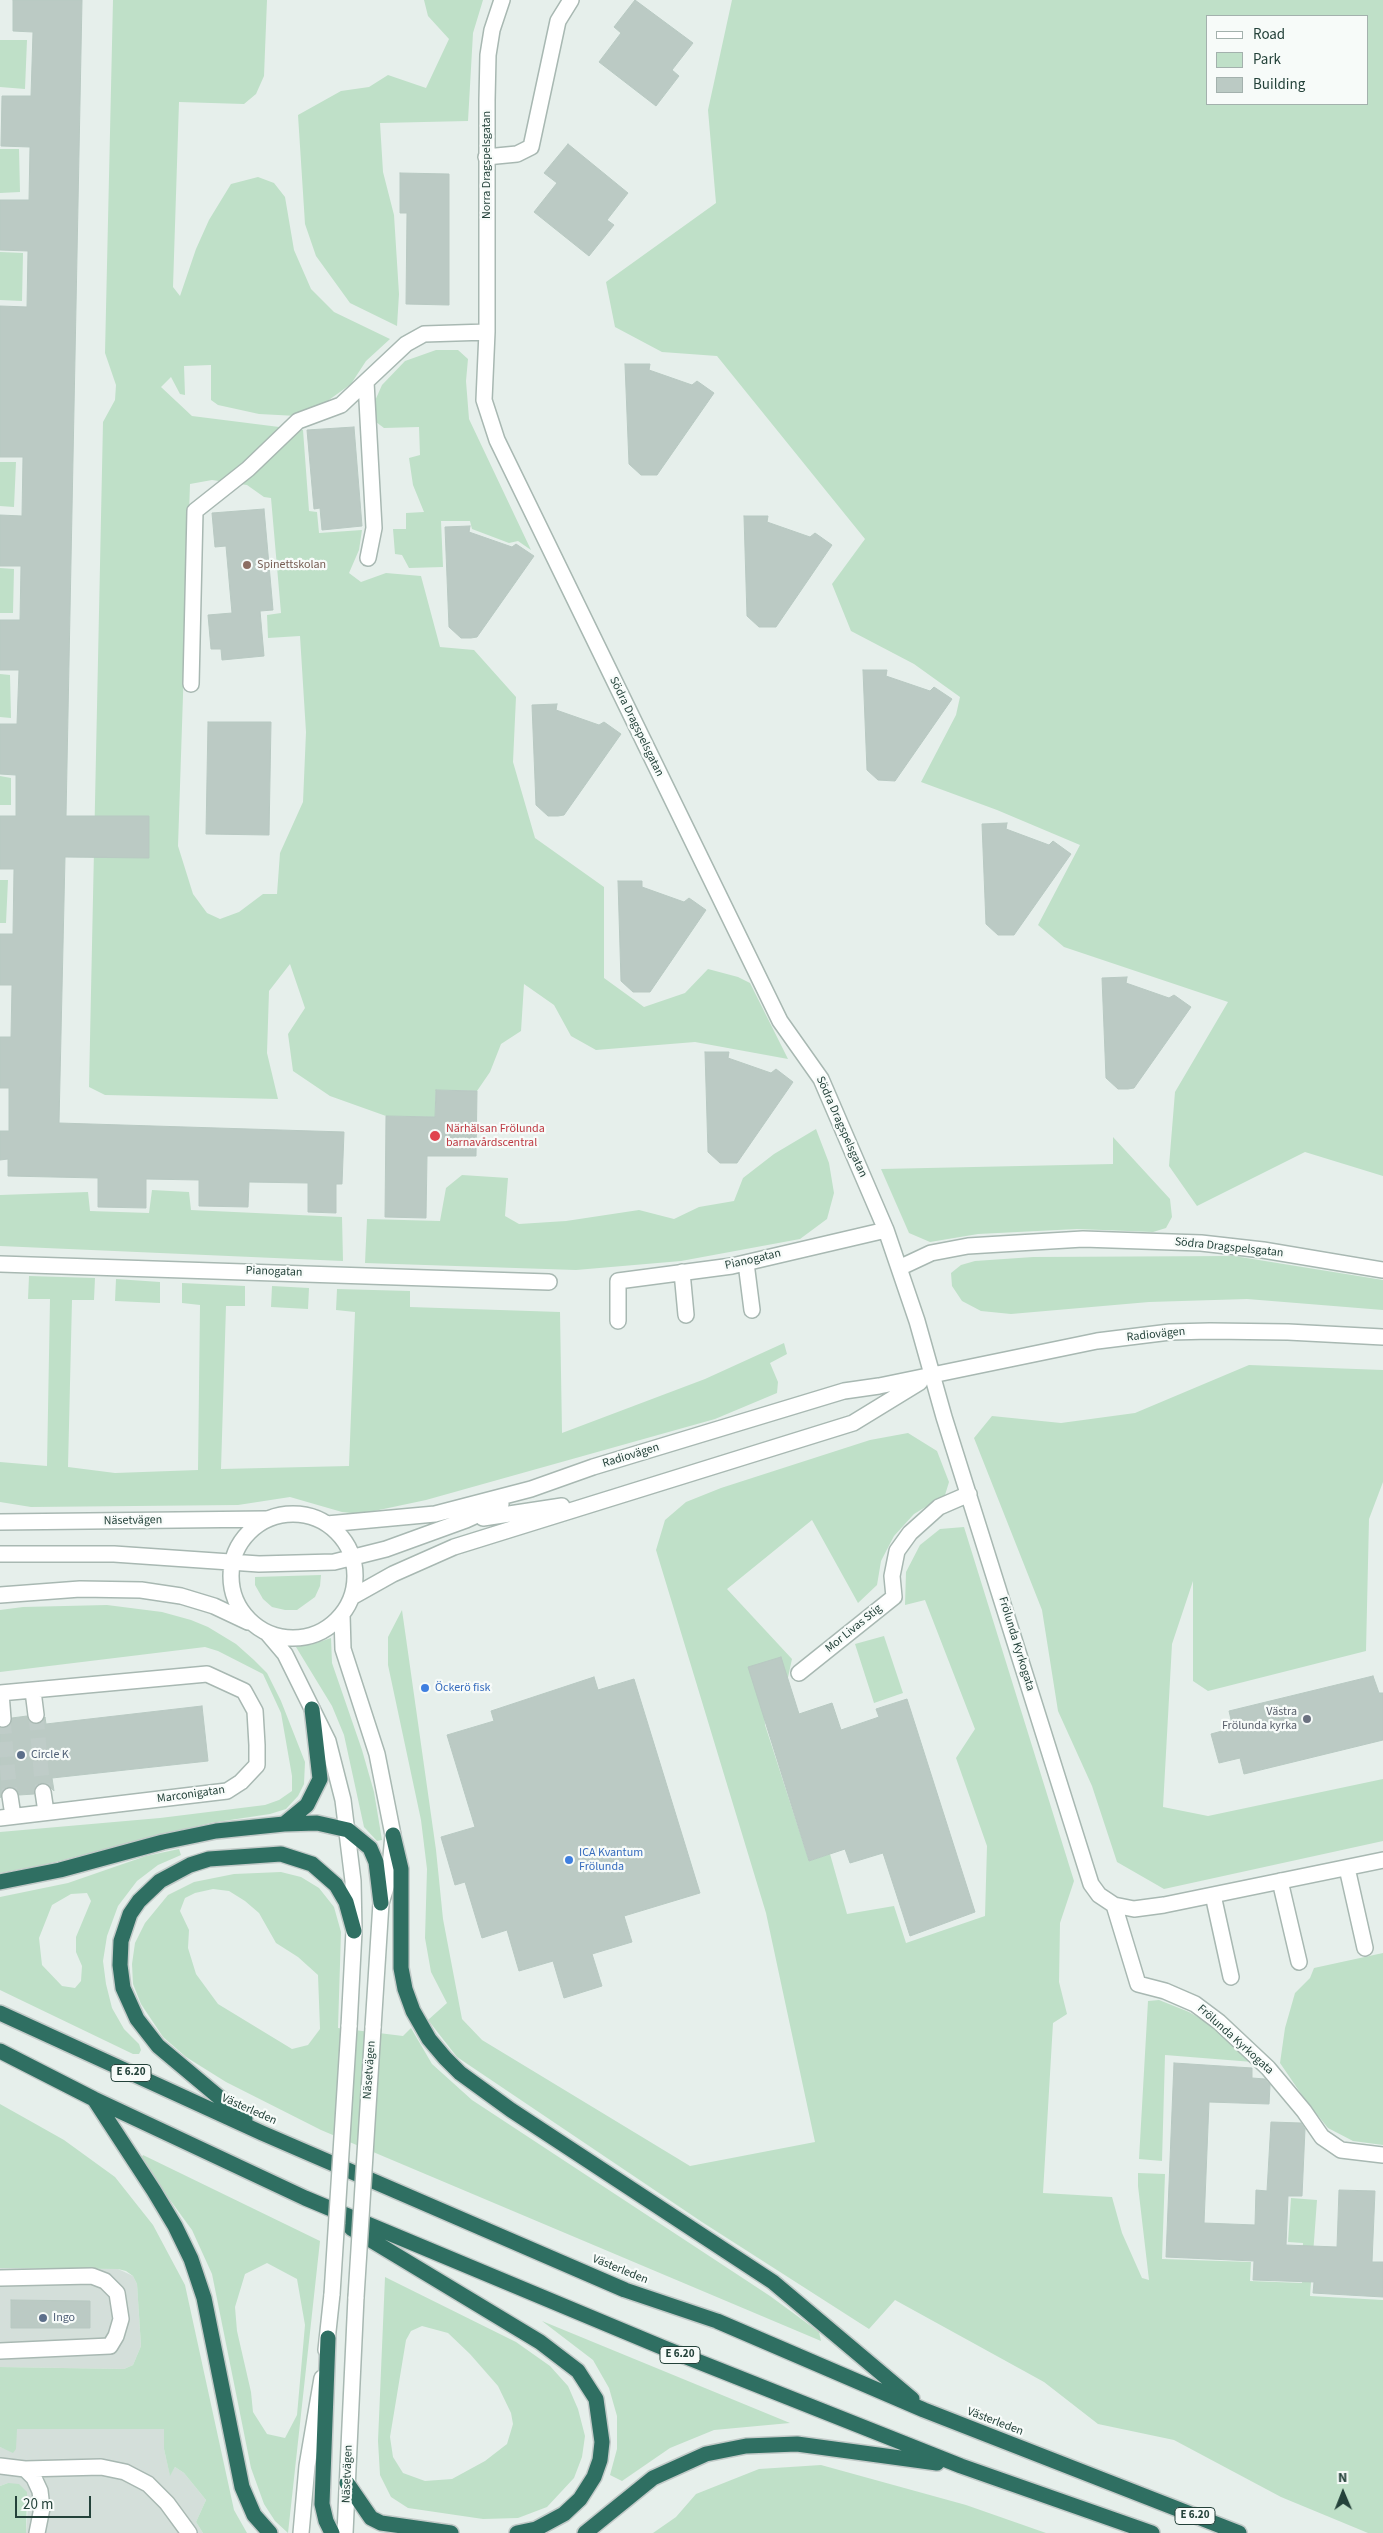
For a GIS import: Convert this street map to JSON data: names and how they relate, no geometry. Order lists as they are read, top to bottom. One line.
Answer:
{"streets":{"highway":["E 6.20","Västerleden"],"street":["Norra Dragspelsgatan","Södra Dragspelsgatan","Pianogatan","Radiovägen","Näsetvägen","Mor Livas Stig","Frölunda Kyrkogata","Marconigatan"]},"crossings":[["Norra Dragspelsgatan","Södra Dragspelsgatan"],["Södra Dragspelsgatan","Pianogatan"],["Södra Dragspelsgatan","Radiovägen"],["Södra Dragspelsgatan","Frölunda Kyrkogata"],["Radiovägen","Näsetvägen"],["Radiovägen","Frölunda Kyrkogata"],["Mor Livas Stig","Frölunda Kyrkogata"]],"places":["Spinettskolan","Närhälsan Frölunda barnavårdscentral","Öckerö fisk","Västra Frölunda kyrka","Circle K","ICA Kvantum Frölunda","Ingo"],"legend":["Road","Park","Building"],"scale_bar":"20 m","north":"top"}
